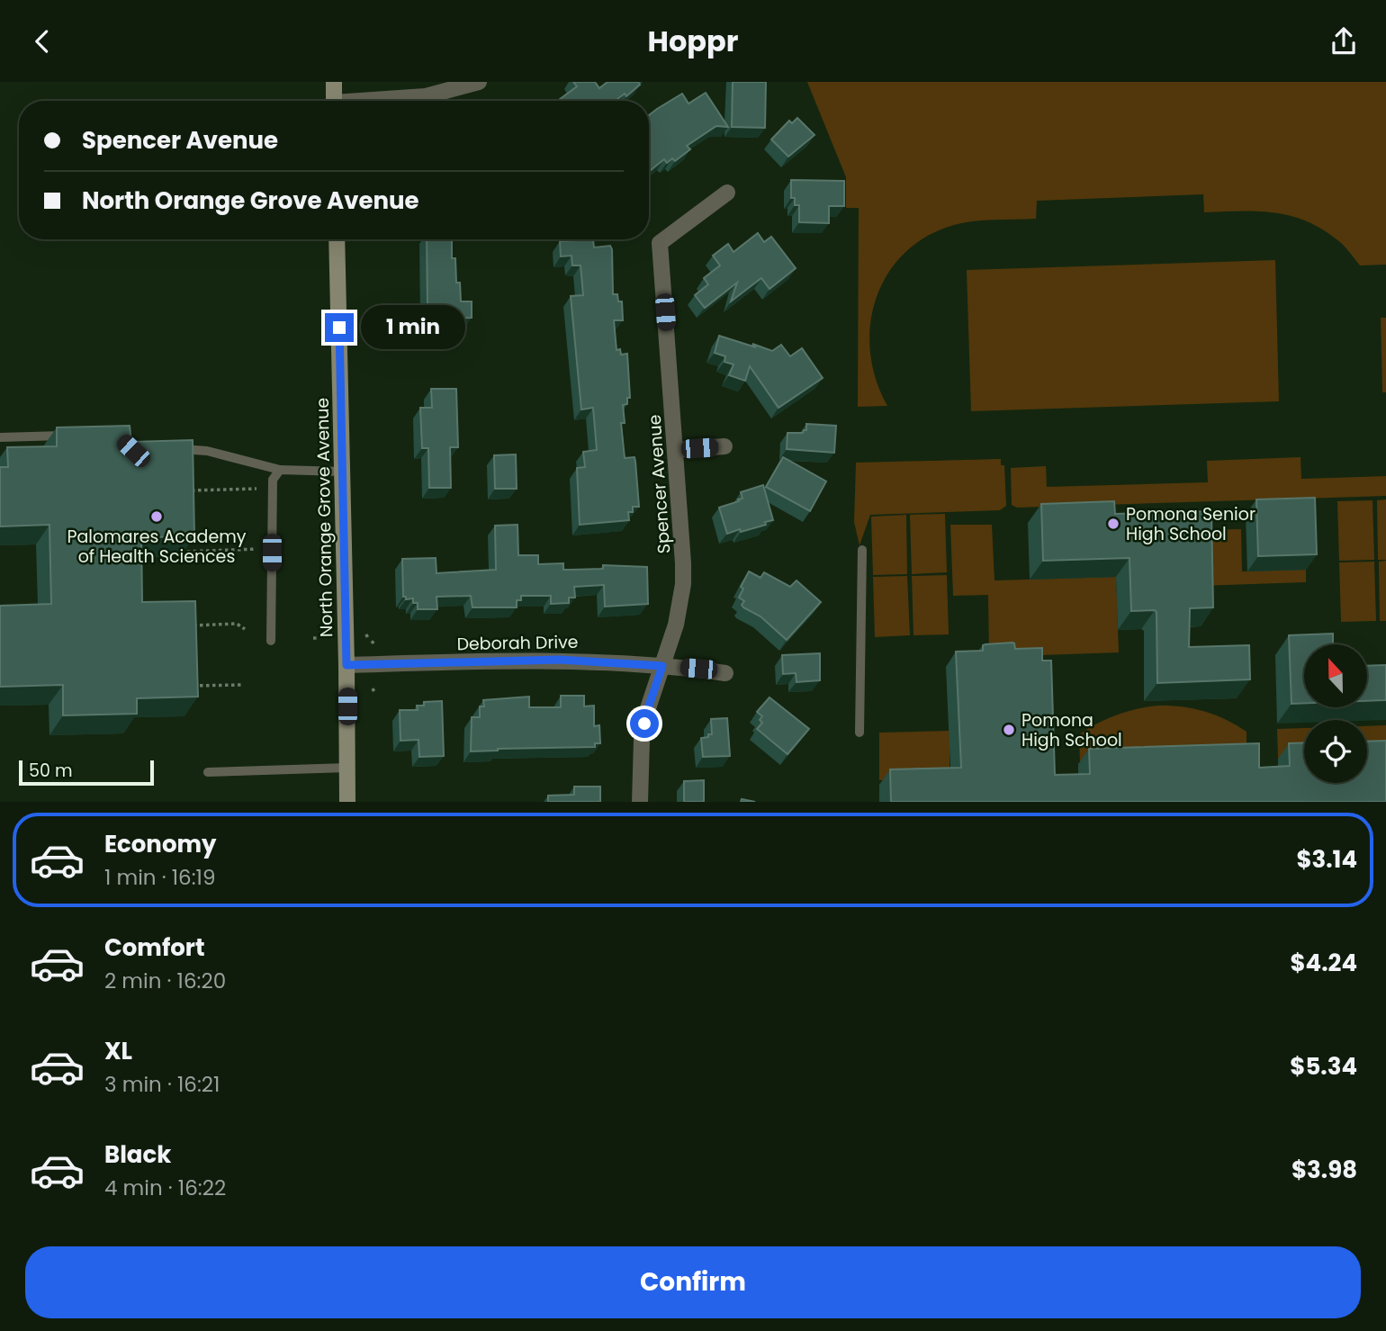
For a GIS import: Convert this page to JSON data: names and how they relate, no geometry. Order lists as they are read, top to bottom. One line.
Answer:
{"streets":{"main road":["North Orange Grove Avenue"],"street":["Spencer Avenue","Deborah Drive"]},"crossings":[["Spencer Avenue","Deborah Drive"],["North Orange Grove Avenue","Deborah Drive"]],"places":["Palomares Academy of Health Sciences","Pomona Senior High School","Pomona High School"],"scale_bar":"50 m","north":"top","page":{"header":"Hoppr","banner":["Spencer Avenue","North Orange Grove Avenue"],"bubble":"1 min","scale":"50 m","list":[{"name":"Economy","note":"1 min · 16:19","value":"$3.14"},{"name":"Comfort","note":"2 min · 16:20","value":"$4.24"},{"name":"XL","note":"3 min · 16:21","value":"$5.34"},{"name":"Black","note":"4 min · 16:22","value":"$3.98"}],"buttons":"Confirm"}}
